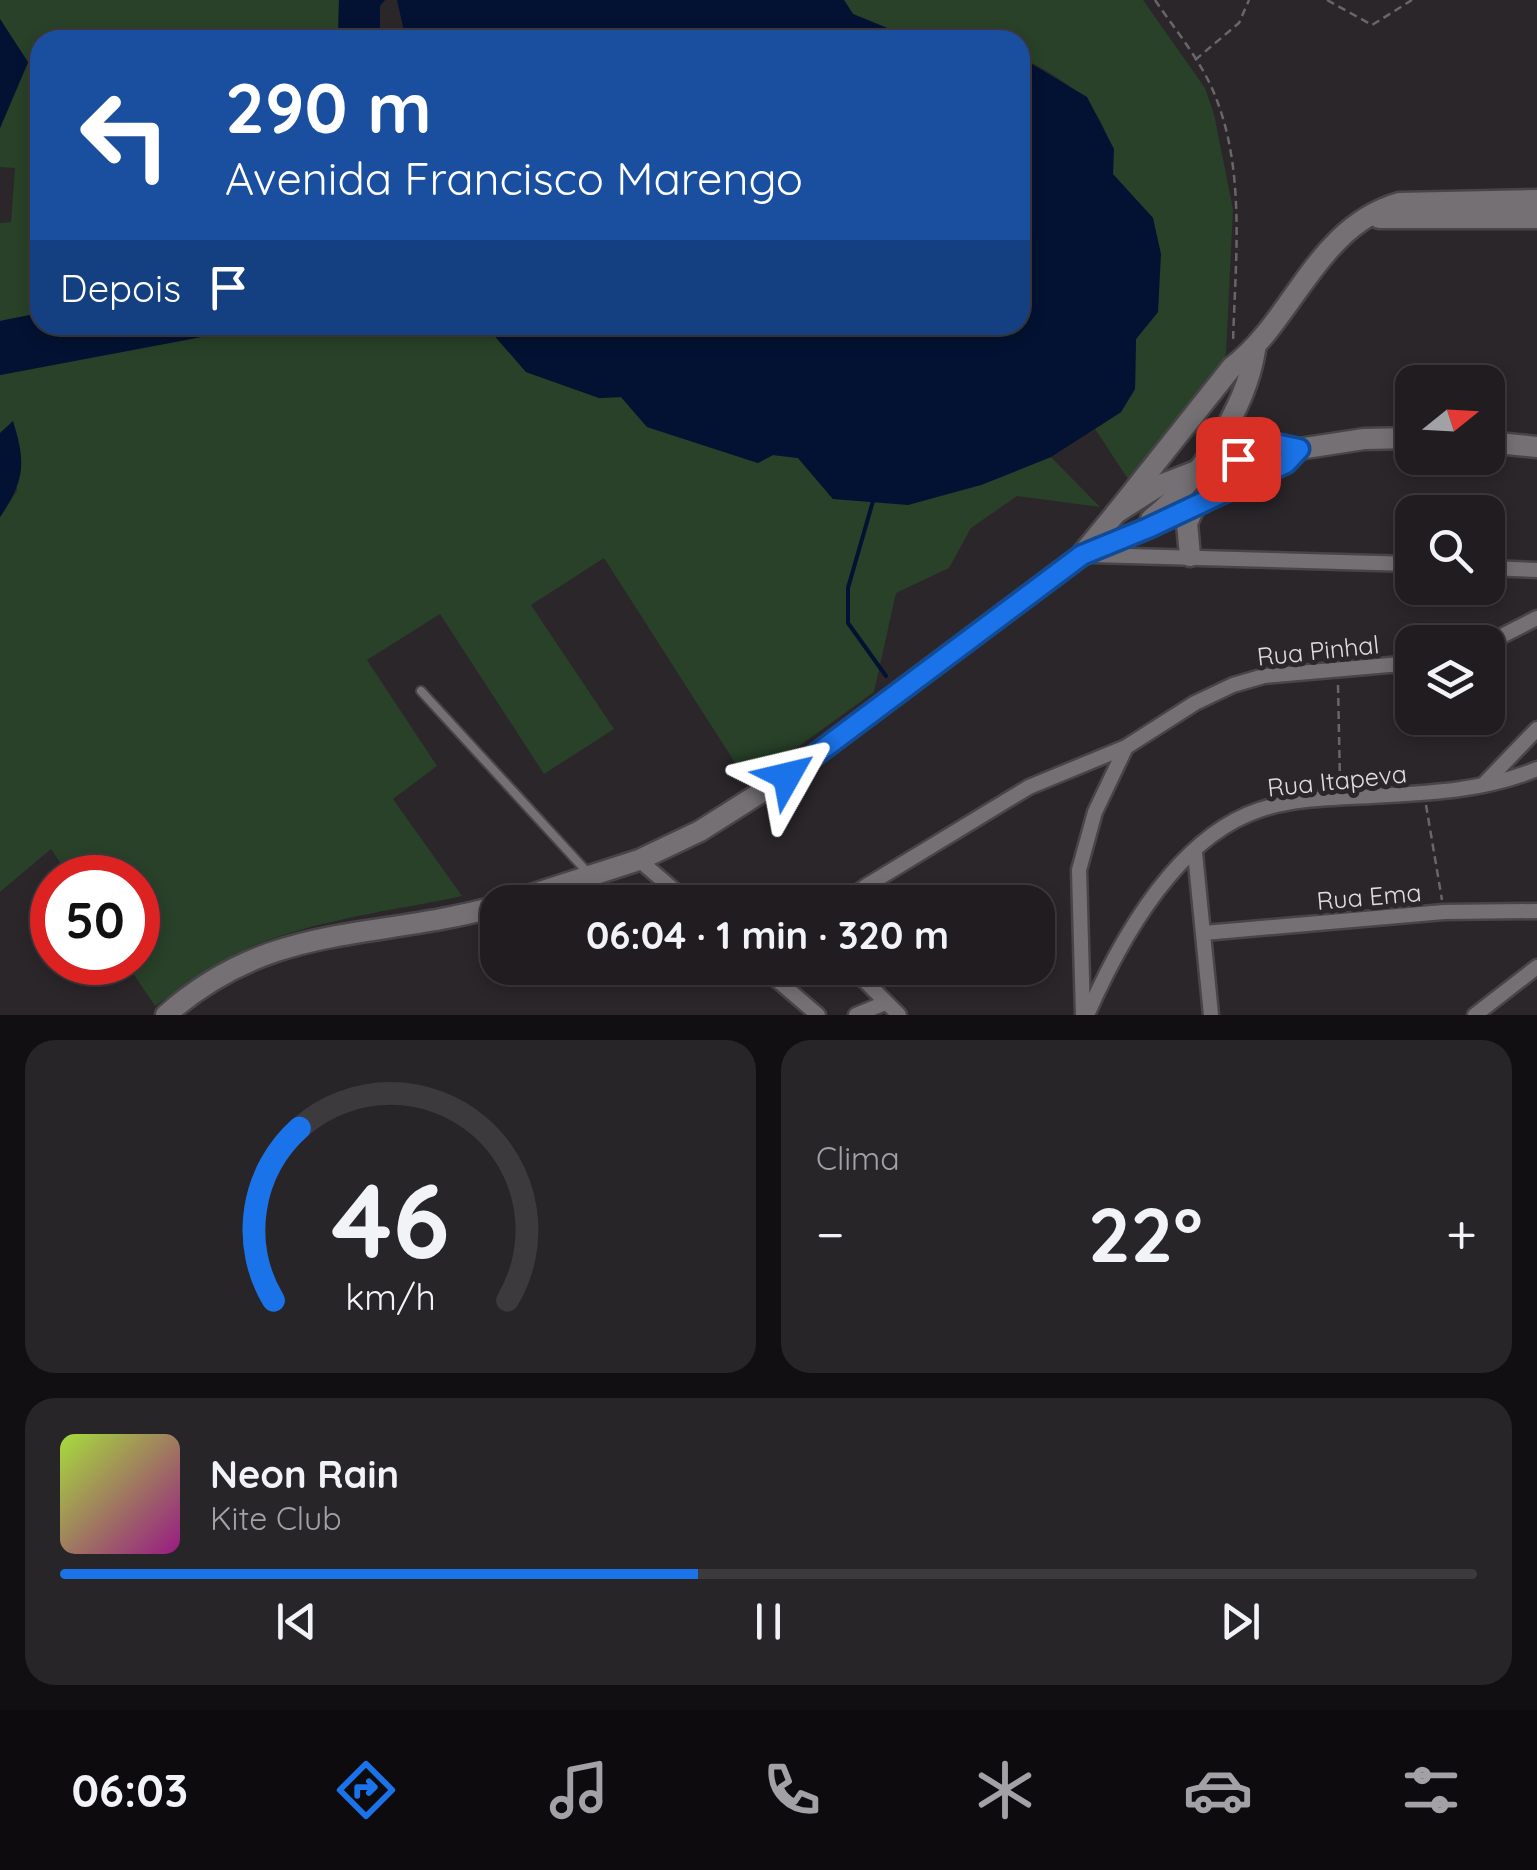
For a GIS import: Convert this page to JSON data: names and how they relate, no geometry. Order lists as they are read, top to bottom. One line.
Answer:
{"streets":{"street":["Rua Pinhal","Rua Itapeva","Rua Ema"]},"north":"right","page":{"turn":["290 m","Avenida Francisco Marengo"],"then":"Depois","limit":"50","trip":"06:04 · 1 min · 320 m","tile":"Clima","heat":["−","22°","+"],"song":["Neon Rain","Kite Club"],"tabs":"06:03","gauge":["46","km/h"]}}
